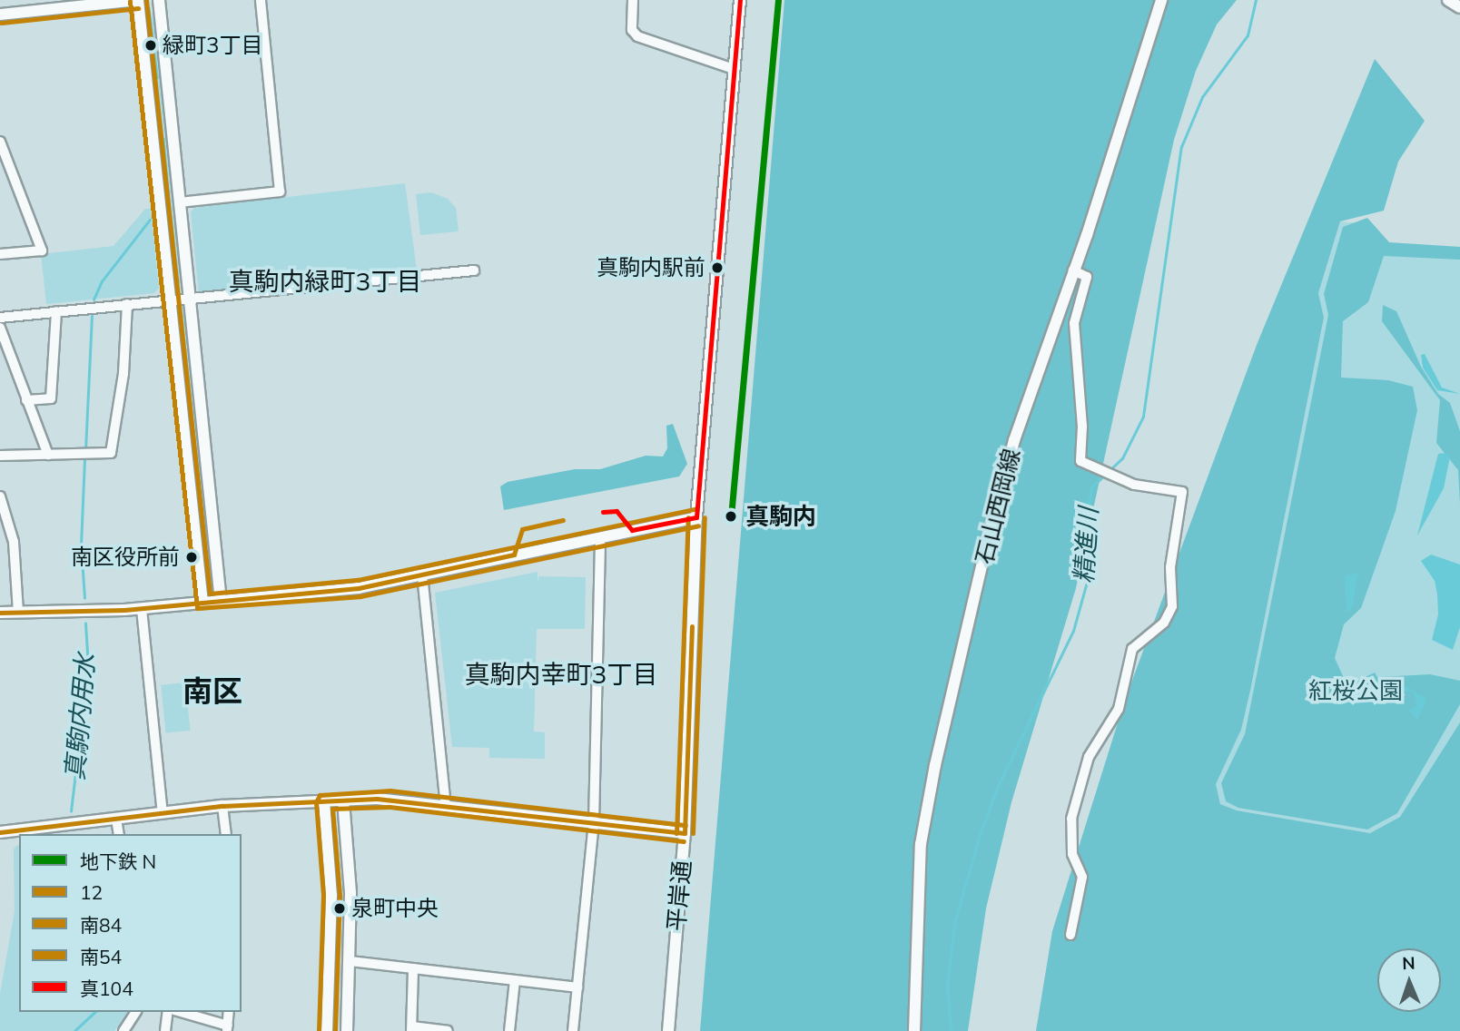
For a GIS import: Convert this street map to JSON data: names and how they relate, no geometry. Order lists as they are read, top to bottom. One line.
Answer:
{"streets":{"street":["石山西岡線","平岸通"]},"districts":["真駒内緑町3丁目","真駒内幸町3丁目","南区"],"water":["精進川","真駒内用水"],"parks":["紅桜公園"],"places":["緑町3丁目","真駒内駅前","真駒内","南区役所前","泉町中央"],"lines":["metro line N","transit line 南54","transit line 真104","transit line 南84","transit line 12"],"legend":["地下鉄 N","12","南84","南54","真104"],"north":"top"}
